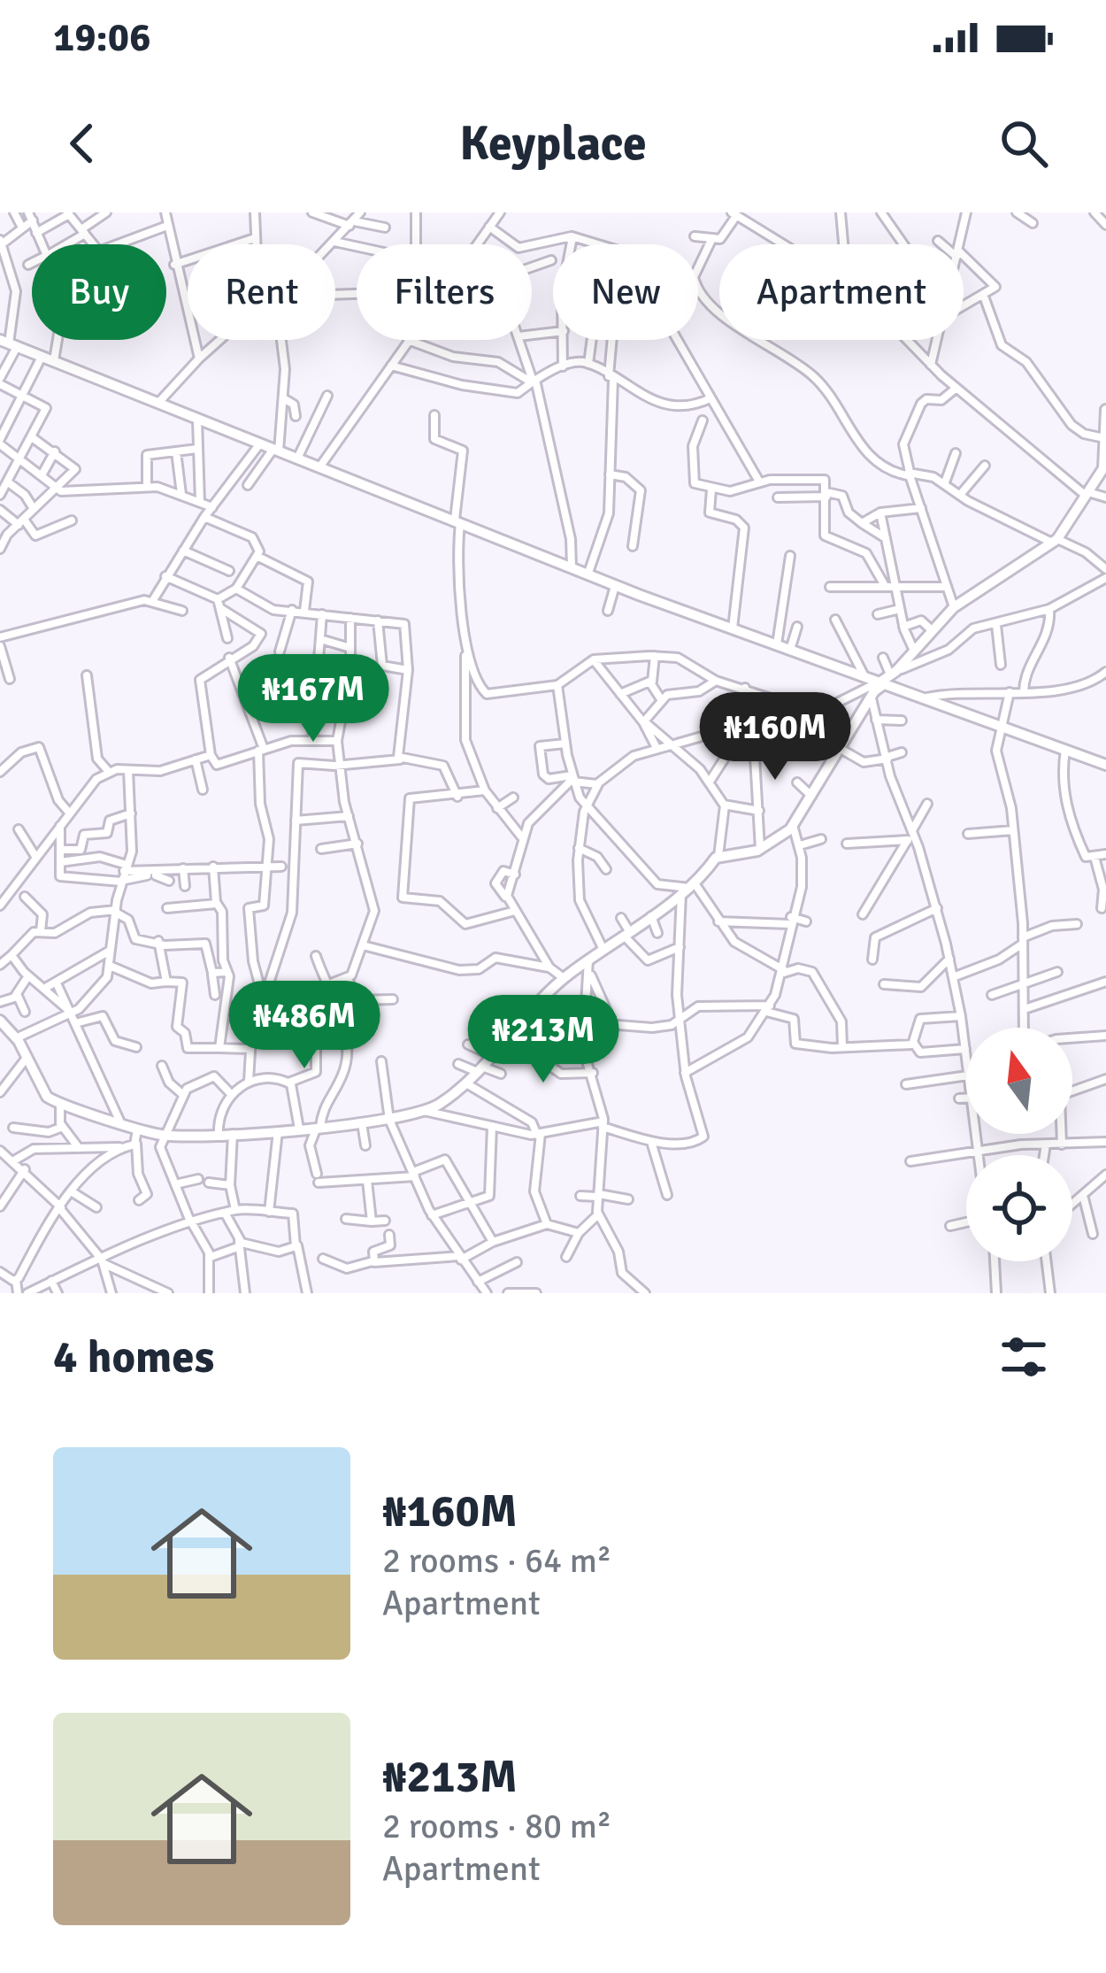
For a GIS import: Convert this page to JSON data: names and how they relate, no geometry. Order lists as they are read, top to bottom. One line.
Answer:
{"north":"top","page":{"status":"19:06","header":"Keyplace","chip":["Buy","Rent","Filters","New","Apartment"],"price":["₦167M","₦160M","₦486M","₦213M"],"heading":"4 homes","list":[{"name":"₦160M","note":"2 rooms · 64 m² · Apartment"},{"name":"₦213M","note":"2 rooms · 80 m² · Apartment"}]}}
